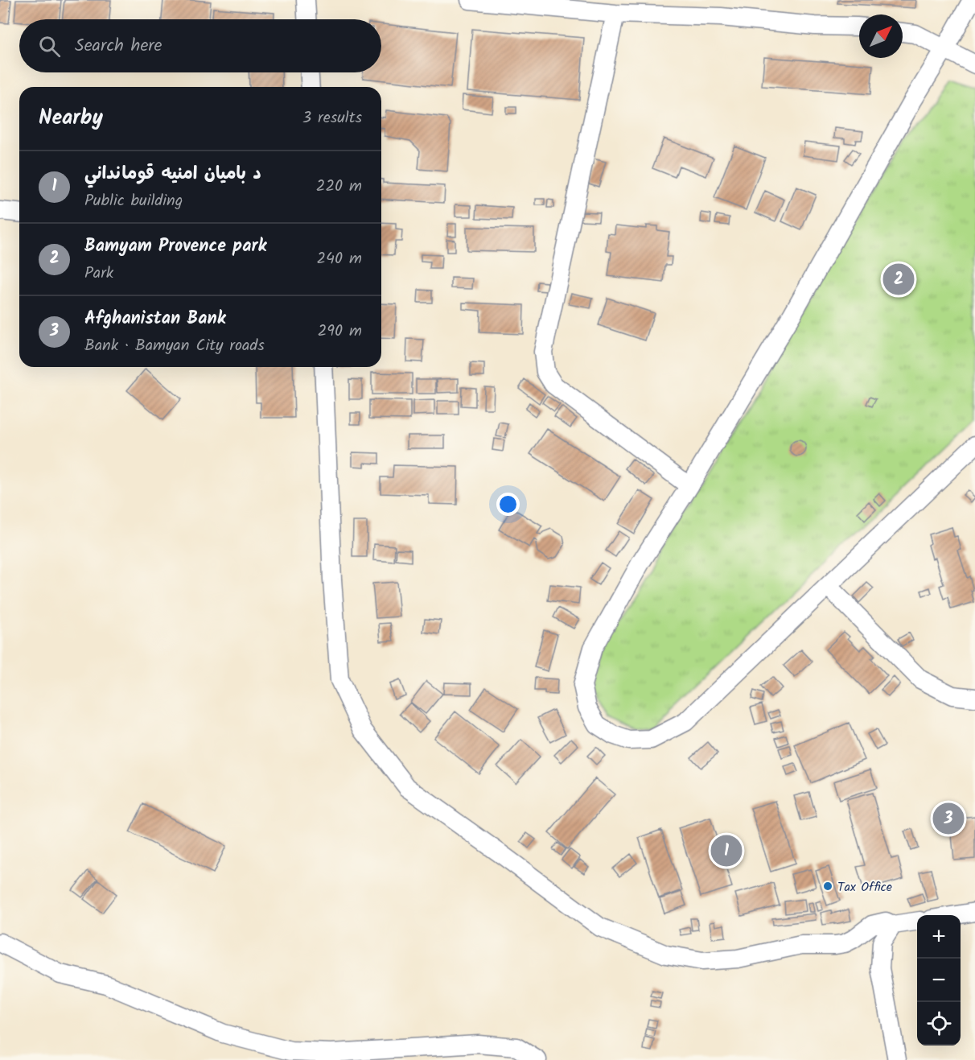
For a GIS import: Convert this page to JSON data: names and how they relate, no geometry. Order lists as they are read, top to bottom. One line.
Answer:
{"places":["Tax Office"],"north":"top right","page":{"search":"Search here","heading":["Nearby","3 results"],"list":[{"mark":"1","name":"د بامیان امنیه قومانداني","note":"Public building","value":"220 m"},{"mark":"2","name":"Bamyam Provence park","note":"Park","value":"240 m"},{"mark":"3","name":"Afghanistan Bank","note":"Bank · Bamyan City roads","value":"290 m"}],"pins":["2","3","1"],"map_buttons":["+","−"]}}
